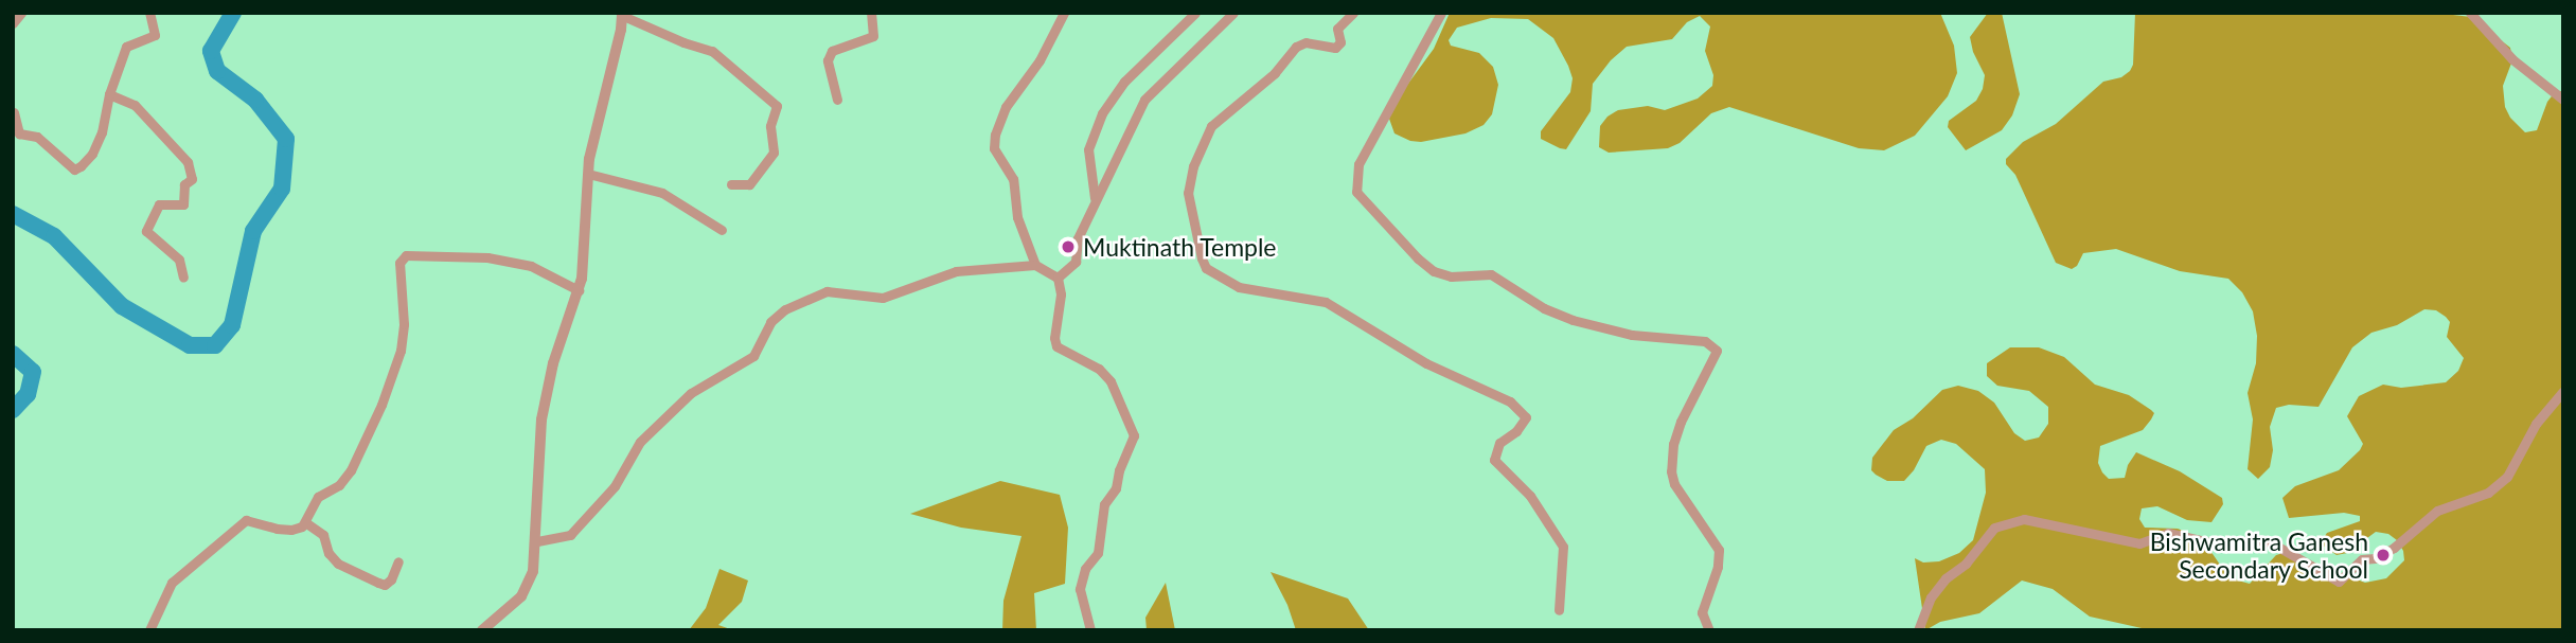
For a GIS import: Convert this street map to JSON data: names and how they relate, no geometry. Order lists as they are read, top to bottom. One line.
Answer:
{"places":["Muktinath Temple","Bishwamitra Ganesh Secondary School"]}
